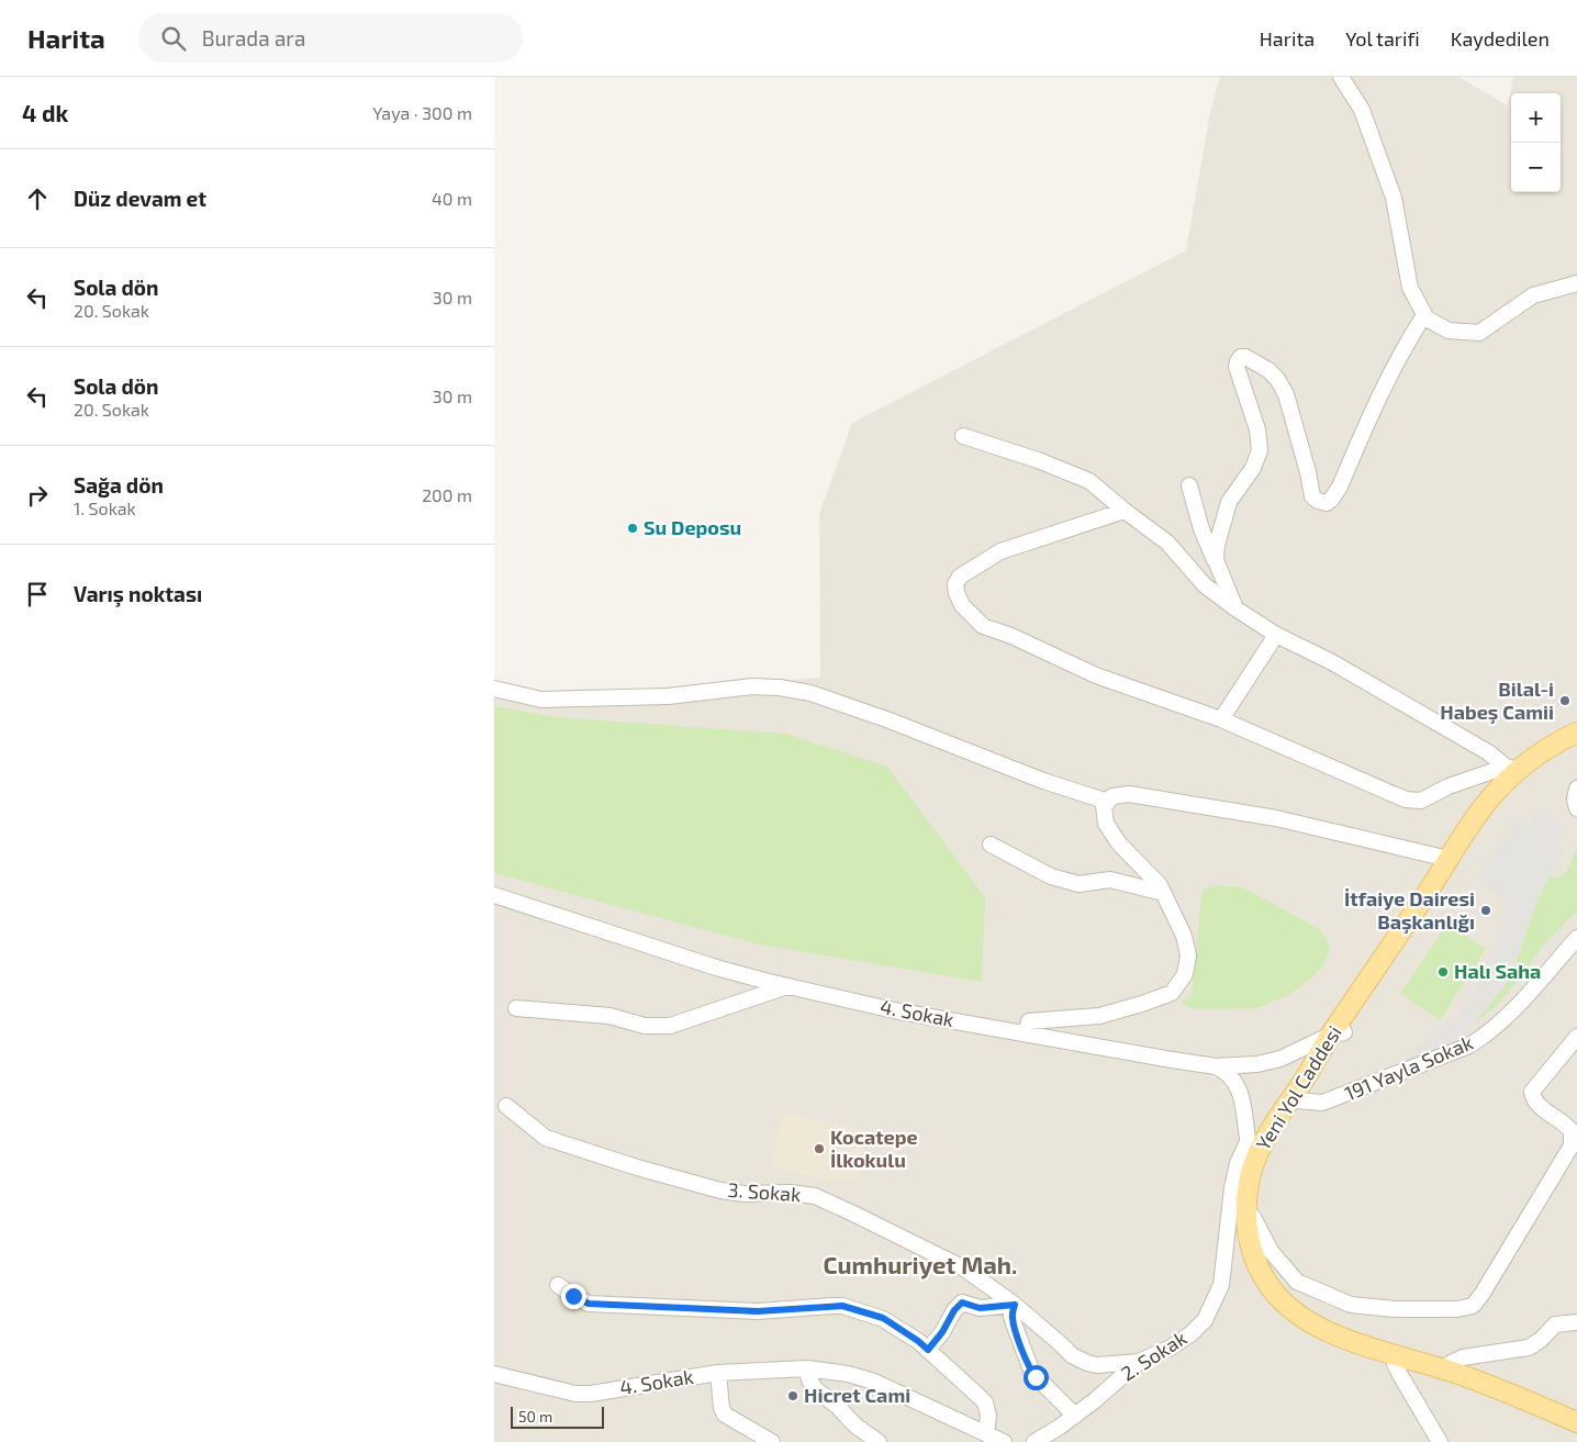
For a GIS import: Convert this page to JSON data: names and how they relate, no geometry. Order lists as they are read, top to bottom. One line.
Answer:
{"streets":{"main road":["Yeni Yol Caddesi"],"street":["4. Sokak","191 Yayla Sokak","3. Sokak","2. Sokak"]},"crossings":[["4. Sokak","Yeni Yol Caddesi"],["4. Sokak","2. Sokak"],["191 Yayla Sokak","Yeni Yol Caddesi"],["Yeni Yol Caddesi","2. Sokak"],["3. Sokak","2. Sokak"]],"districts":["Cumhuriyet Mah."],"places":["Su Deposu","Bilal-i Habeş Camii","İtfaiye Dairesi Başkanlığı","Halı Saha","Kocatepe İlkokulu","Hicret Cami"],"scale_bar":"50 m","page":{"header":"Harita","search":"Burada ara","nav":["Harita","Yol tarifi","Kaydedilen"],"heading":["4 dk","Yaya · 300 m"],"map_buttons":["+","−"],"list":[["Düz devam et","40 m"],["Sola dön","20. Sokak","30 m"],["Sola dön","20. Sokak","30 m"],["Sağa dön","1. Sokak","200 m"],"Varış noktası"],"scale":"50 m"}}
